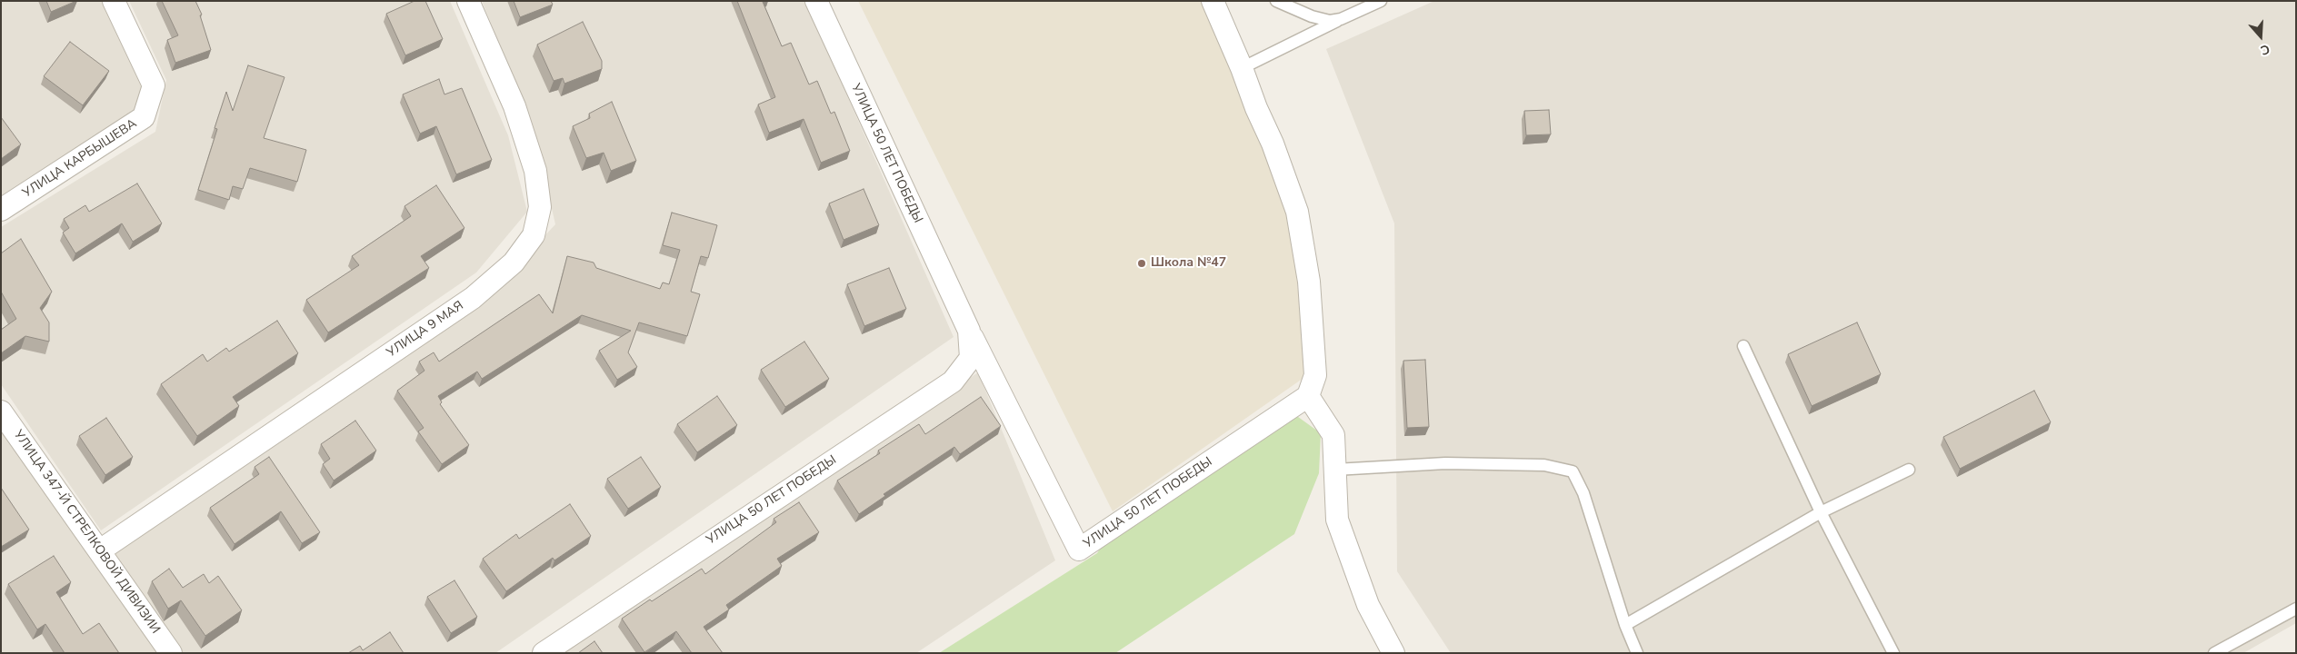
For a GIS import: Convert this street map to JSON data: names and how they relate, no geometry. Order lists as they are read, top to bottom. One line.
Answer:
{"streets":{"street":["УЛИЦА 50 ЛЕТ ПОБЕДЫ","УЛИЦА КАРБЫШЕВА","УЛИЦА 9 МАЯ","УЛИЦА 347-Й СТРЕЛКОВОЙ ДИВИЗИИ"]},"crossings":[["УЛИЦА 9 МАЯ","УЛИЦА 347-Й СТРЕЛКОВОЙ ДИВИЗИИ"]],"places":["Школа №47"],"north":"bottom"}
